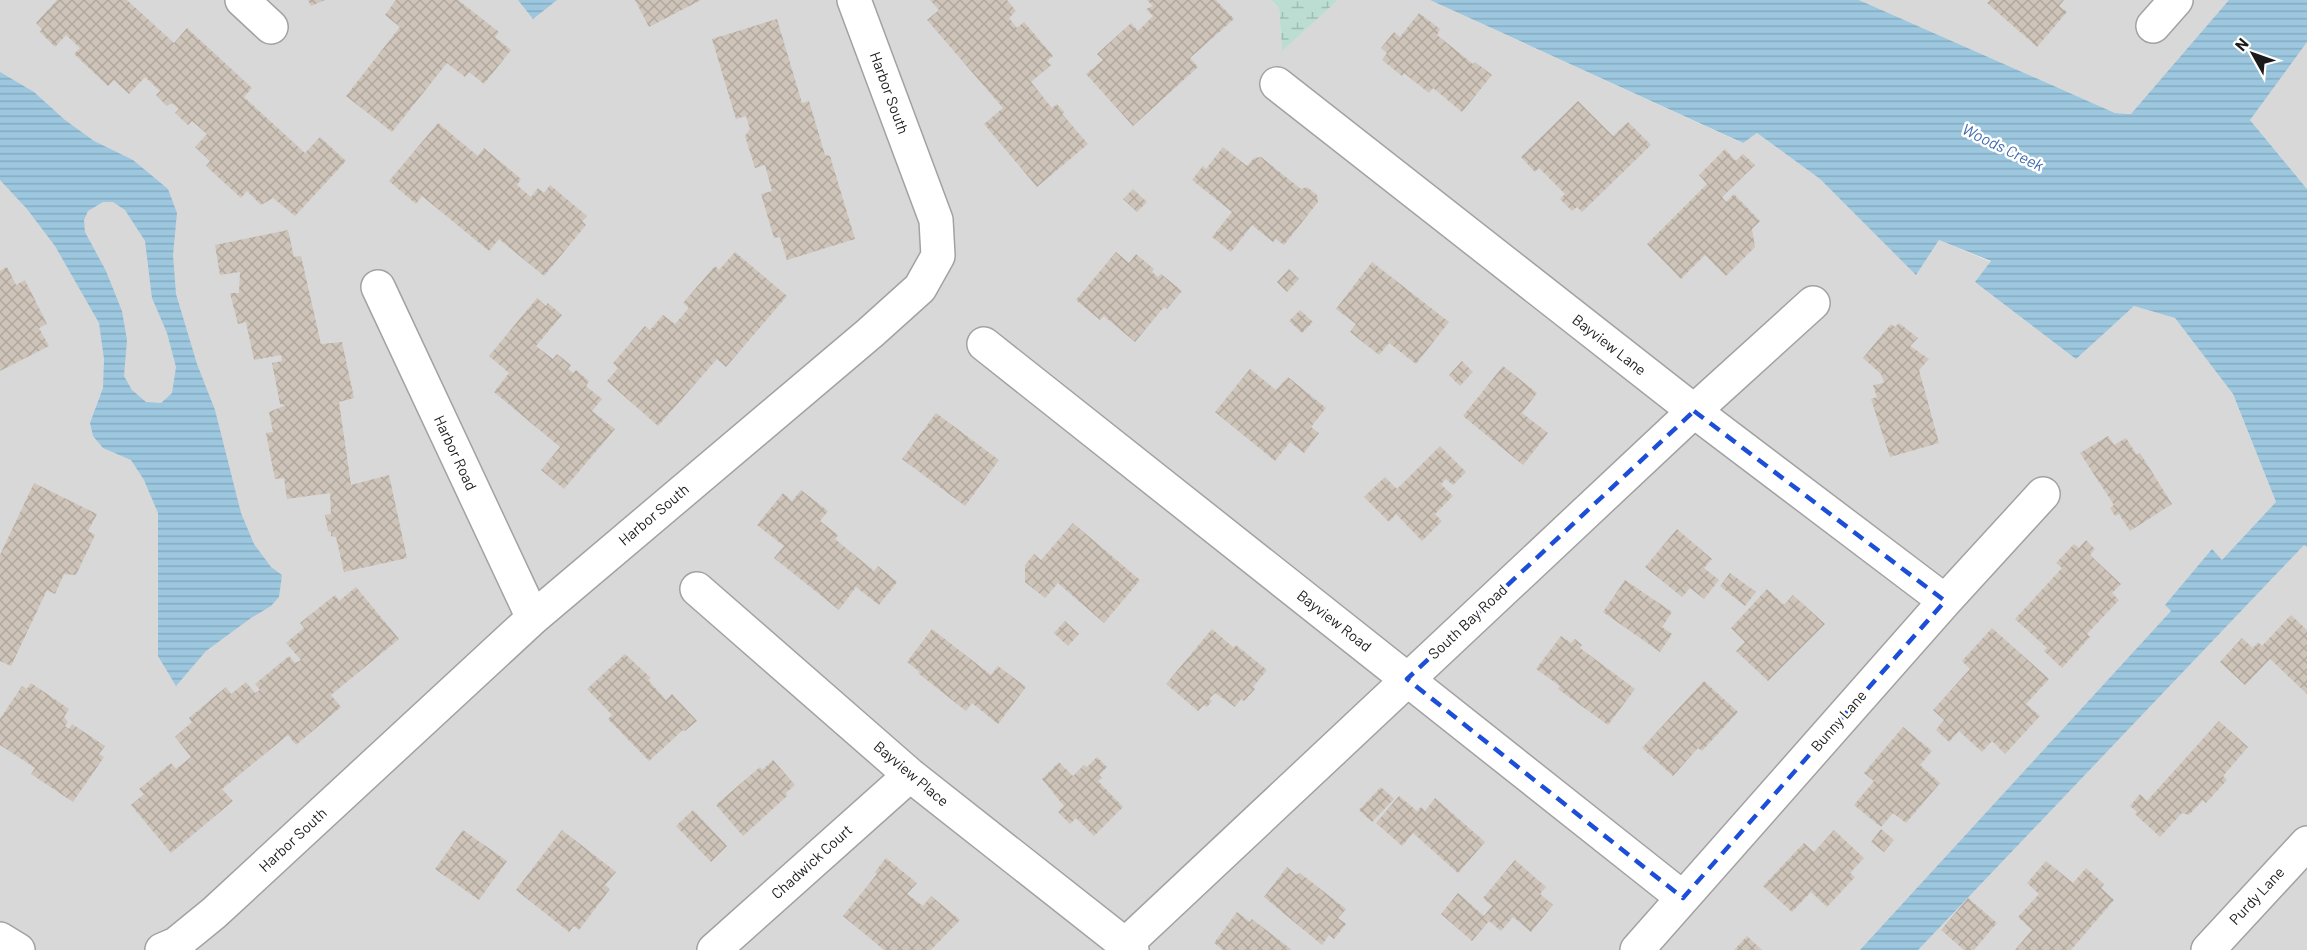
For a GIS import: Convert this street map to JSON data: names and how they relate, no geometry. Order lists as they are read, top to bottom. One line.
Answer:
{"streets":{"street":["Harbor South","Bayview Lane","Harbor Road","Bayview Road","South Bay Road","Bunny Lane","Bayview Place","Chadwick Court","Purdy Lane"]},"crossings":[["Harbor South","Harbor Road"],["Bayview Lane","South Bay Road"],["Bayview Lane","Bunny Lane"],["Bayview Road","South Bay Road"],["Bayview Road","Bunny Lane"],["South Bay Road","Bayview Place"],["Bayview Place","Chadwick Court"]],"water":["Woods Creek"],"north":"top left"}
